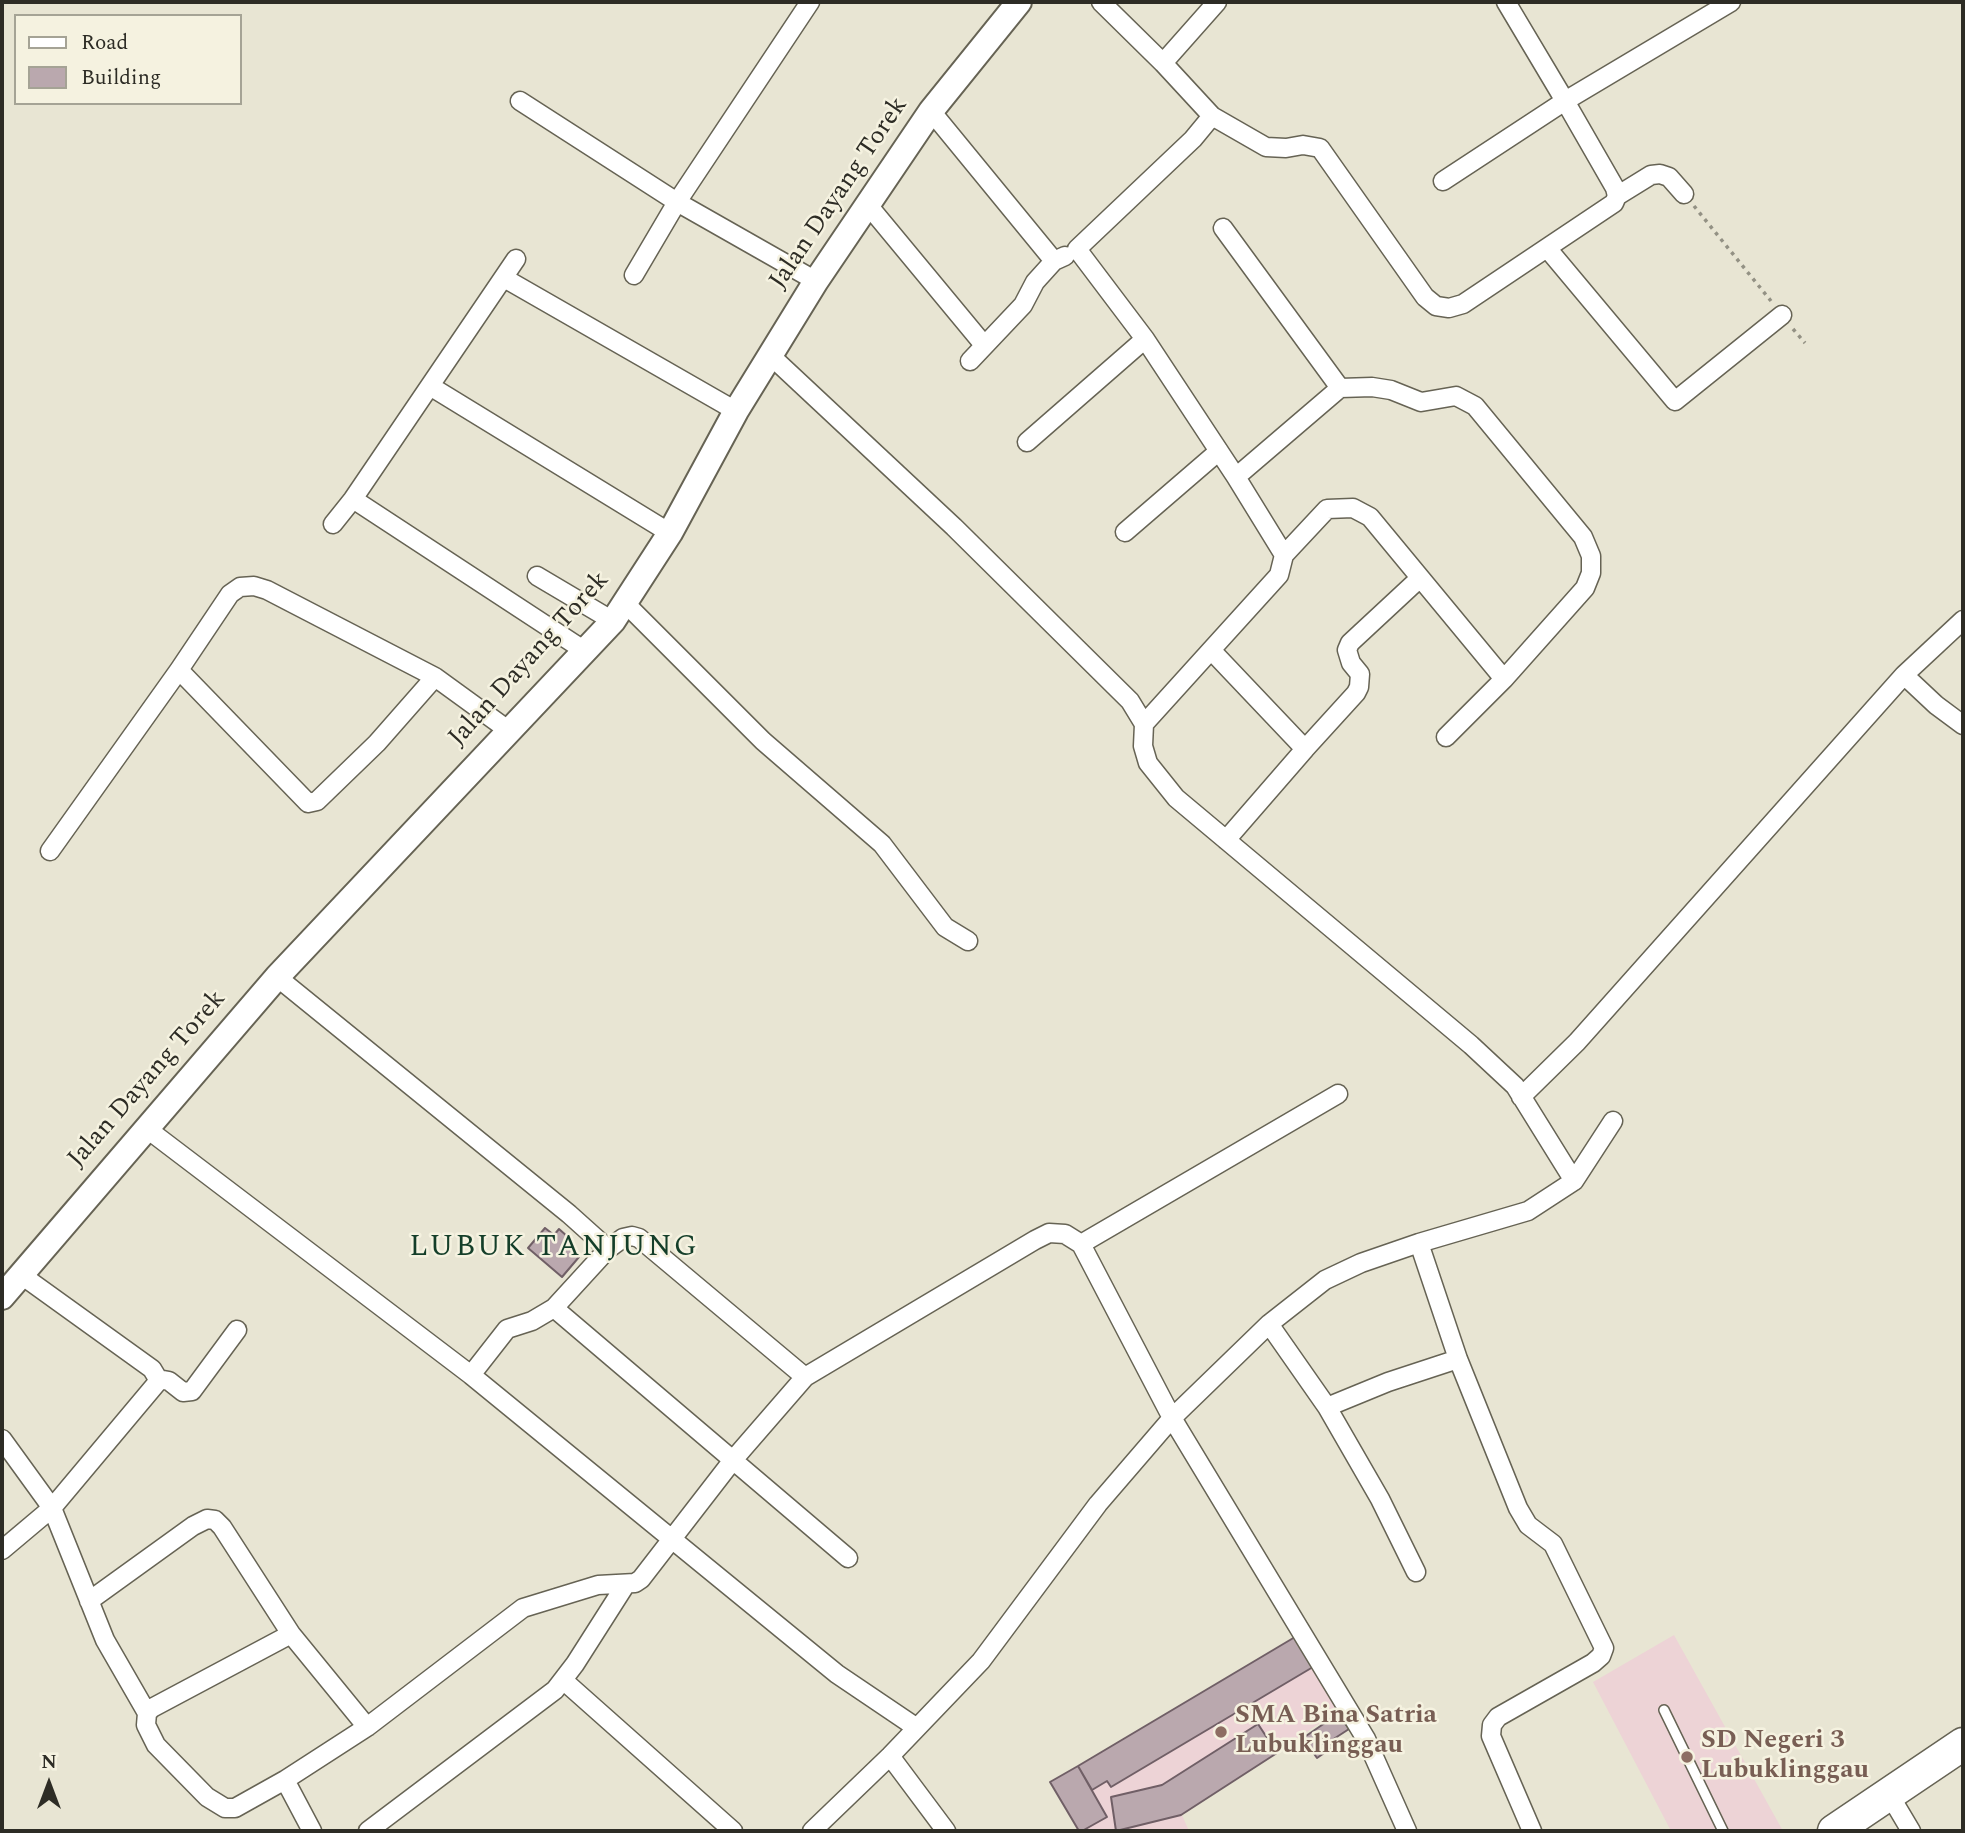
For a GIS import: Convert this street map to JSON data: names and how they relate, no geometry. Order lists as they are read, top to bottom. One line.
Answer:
{"streets":{"street":["Jalan Dayang Torek"]},"districts":["LUBUK TANJUNG"],"places":["SMA Bina Satria Lubuklinggau","SD Negeri 3 Lubuklinggau"],"legend":["Road","Building"],"north":"top"}
